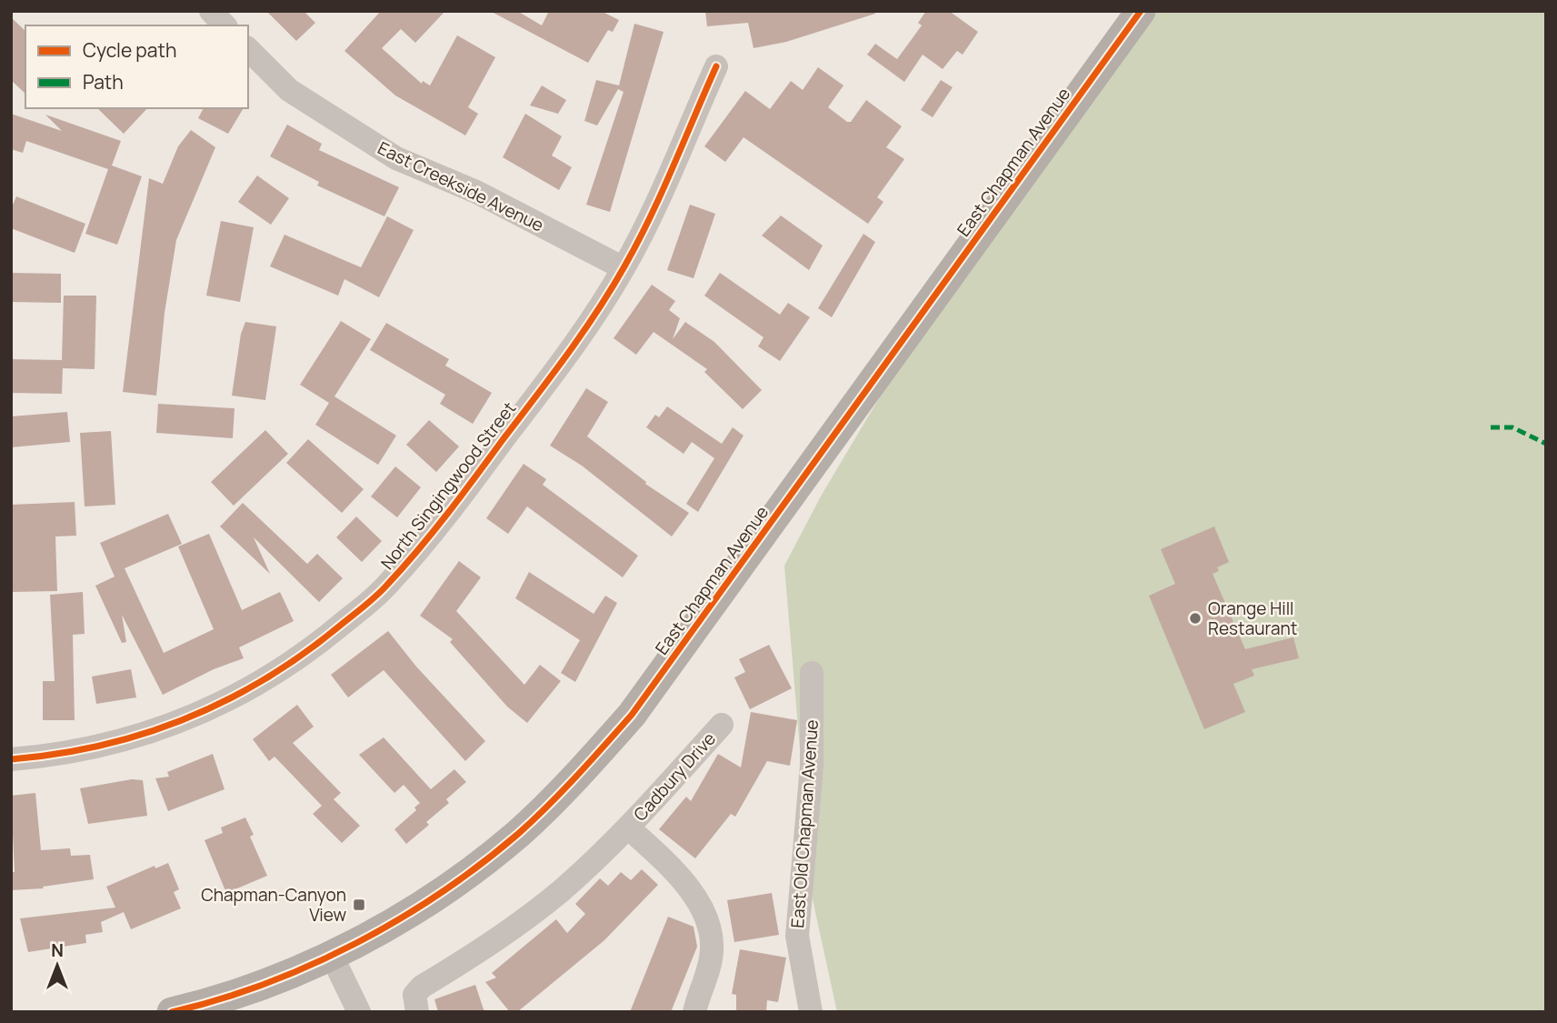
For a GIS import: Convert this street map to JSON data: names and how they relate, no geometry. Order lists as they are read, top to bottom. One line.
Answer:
{"streets":{"main road":["East Chapman Avenue"],"street":["East Creekside Avenue","North Singingwood Street","Cadbury Drive","East Old Chapman Avenue"]},"crossings":[["East Creekside Avenue","North Singingwood Street"]],"places":{"other":["Orange Hill Restaurant"],"transit":["Chapman-Canyon View"]},"legend":["Cycle path","Path"],"north":"top"}
